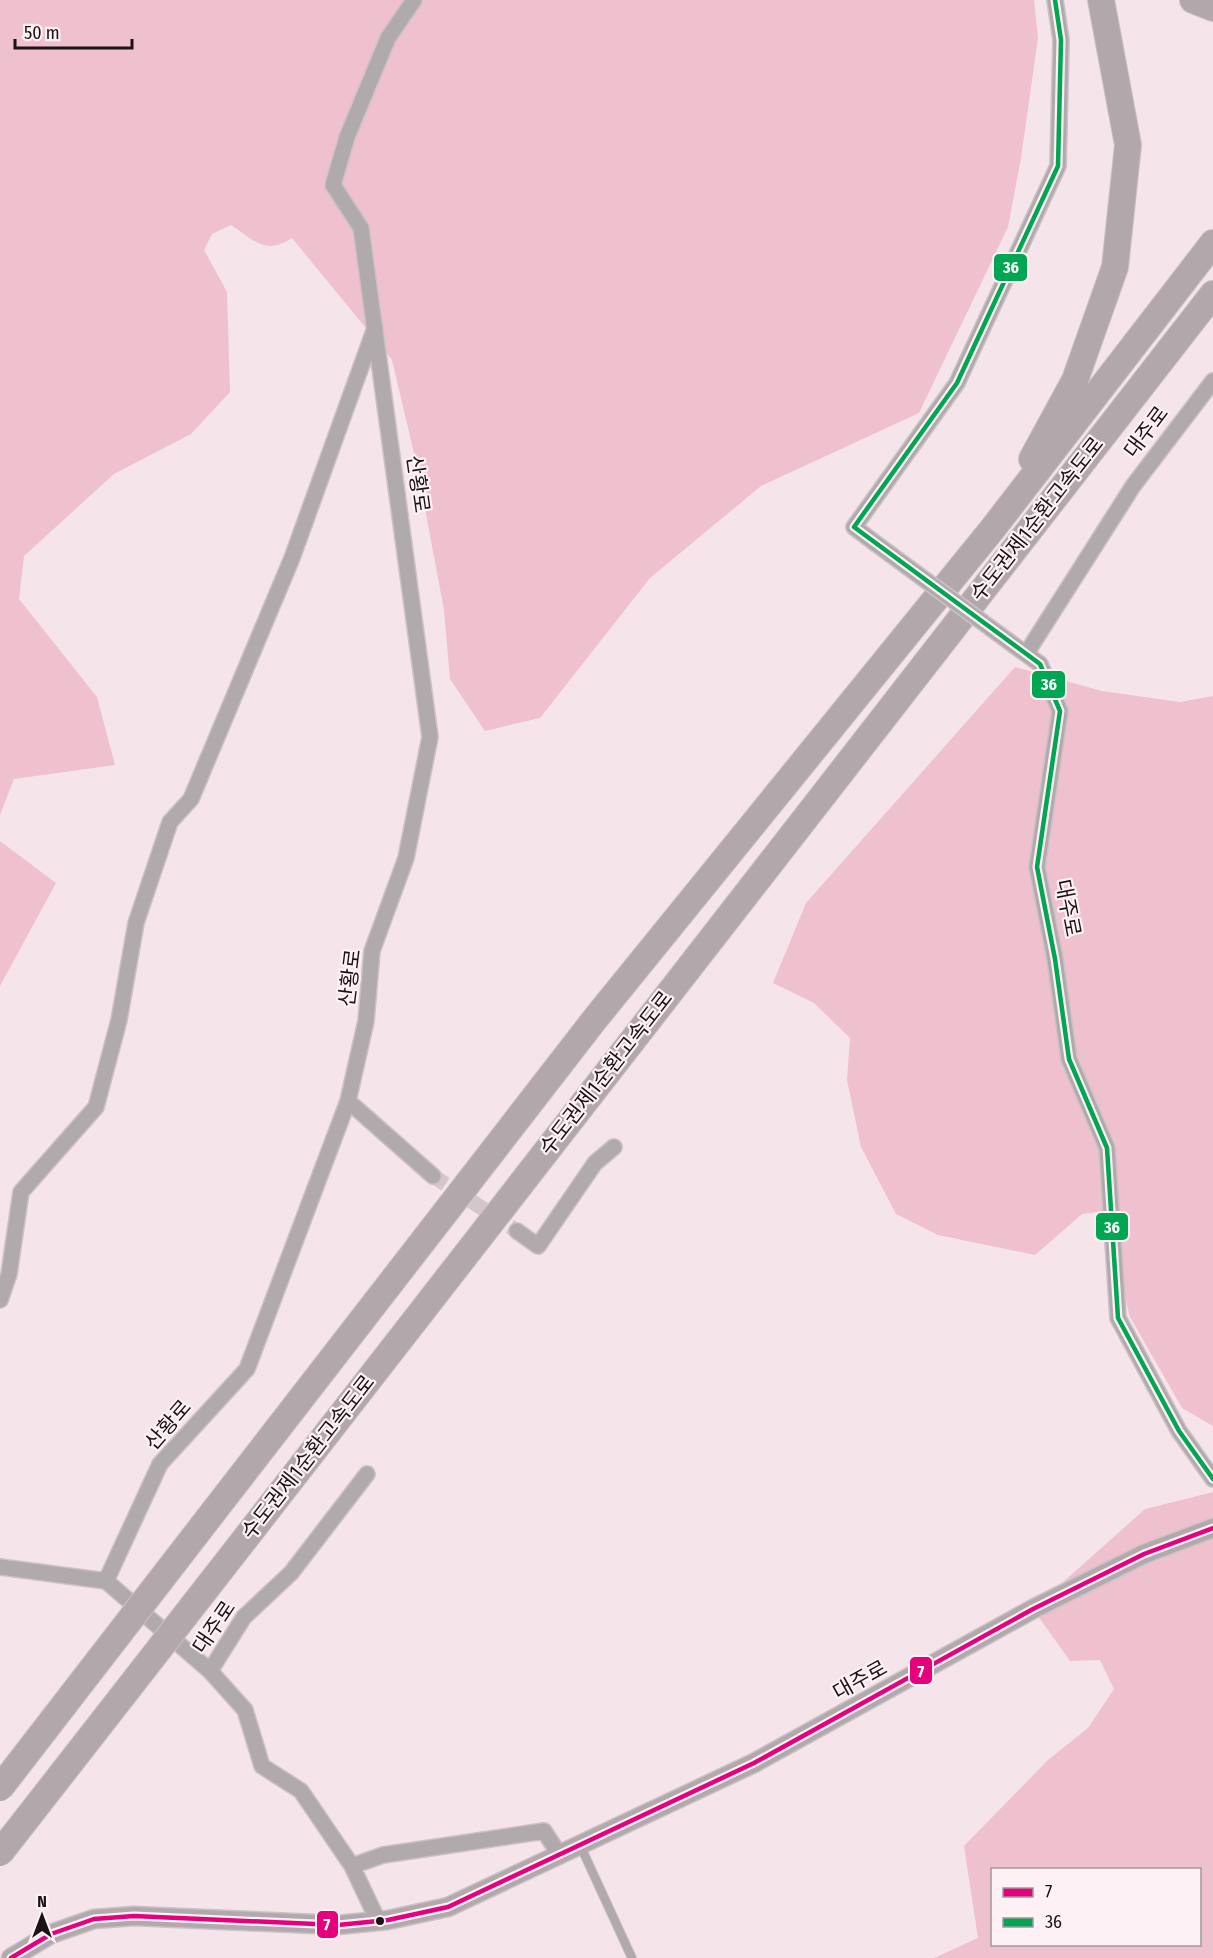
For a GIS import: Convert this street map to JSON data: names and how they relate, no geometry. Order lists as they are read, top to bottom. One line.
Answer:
{"streets":{"highway":["수도권제1순환고속도로"],"street":["대주로","산황로"]},"lines":["transit line 36","transit line 7"],"legend":["7","36"],"scale_bar":"50 m","north":"top"}
